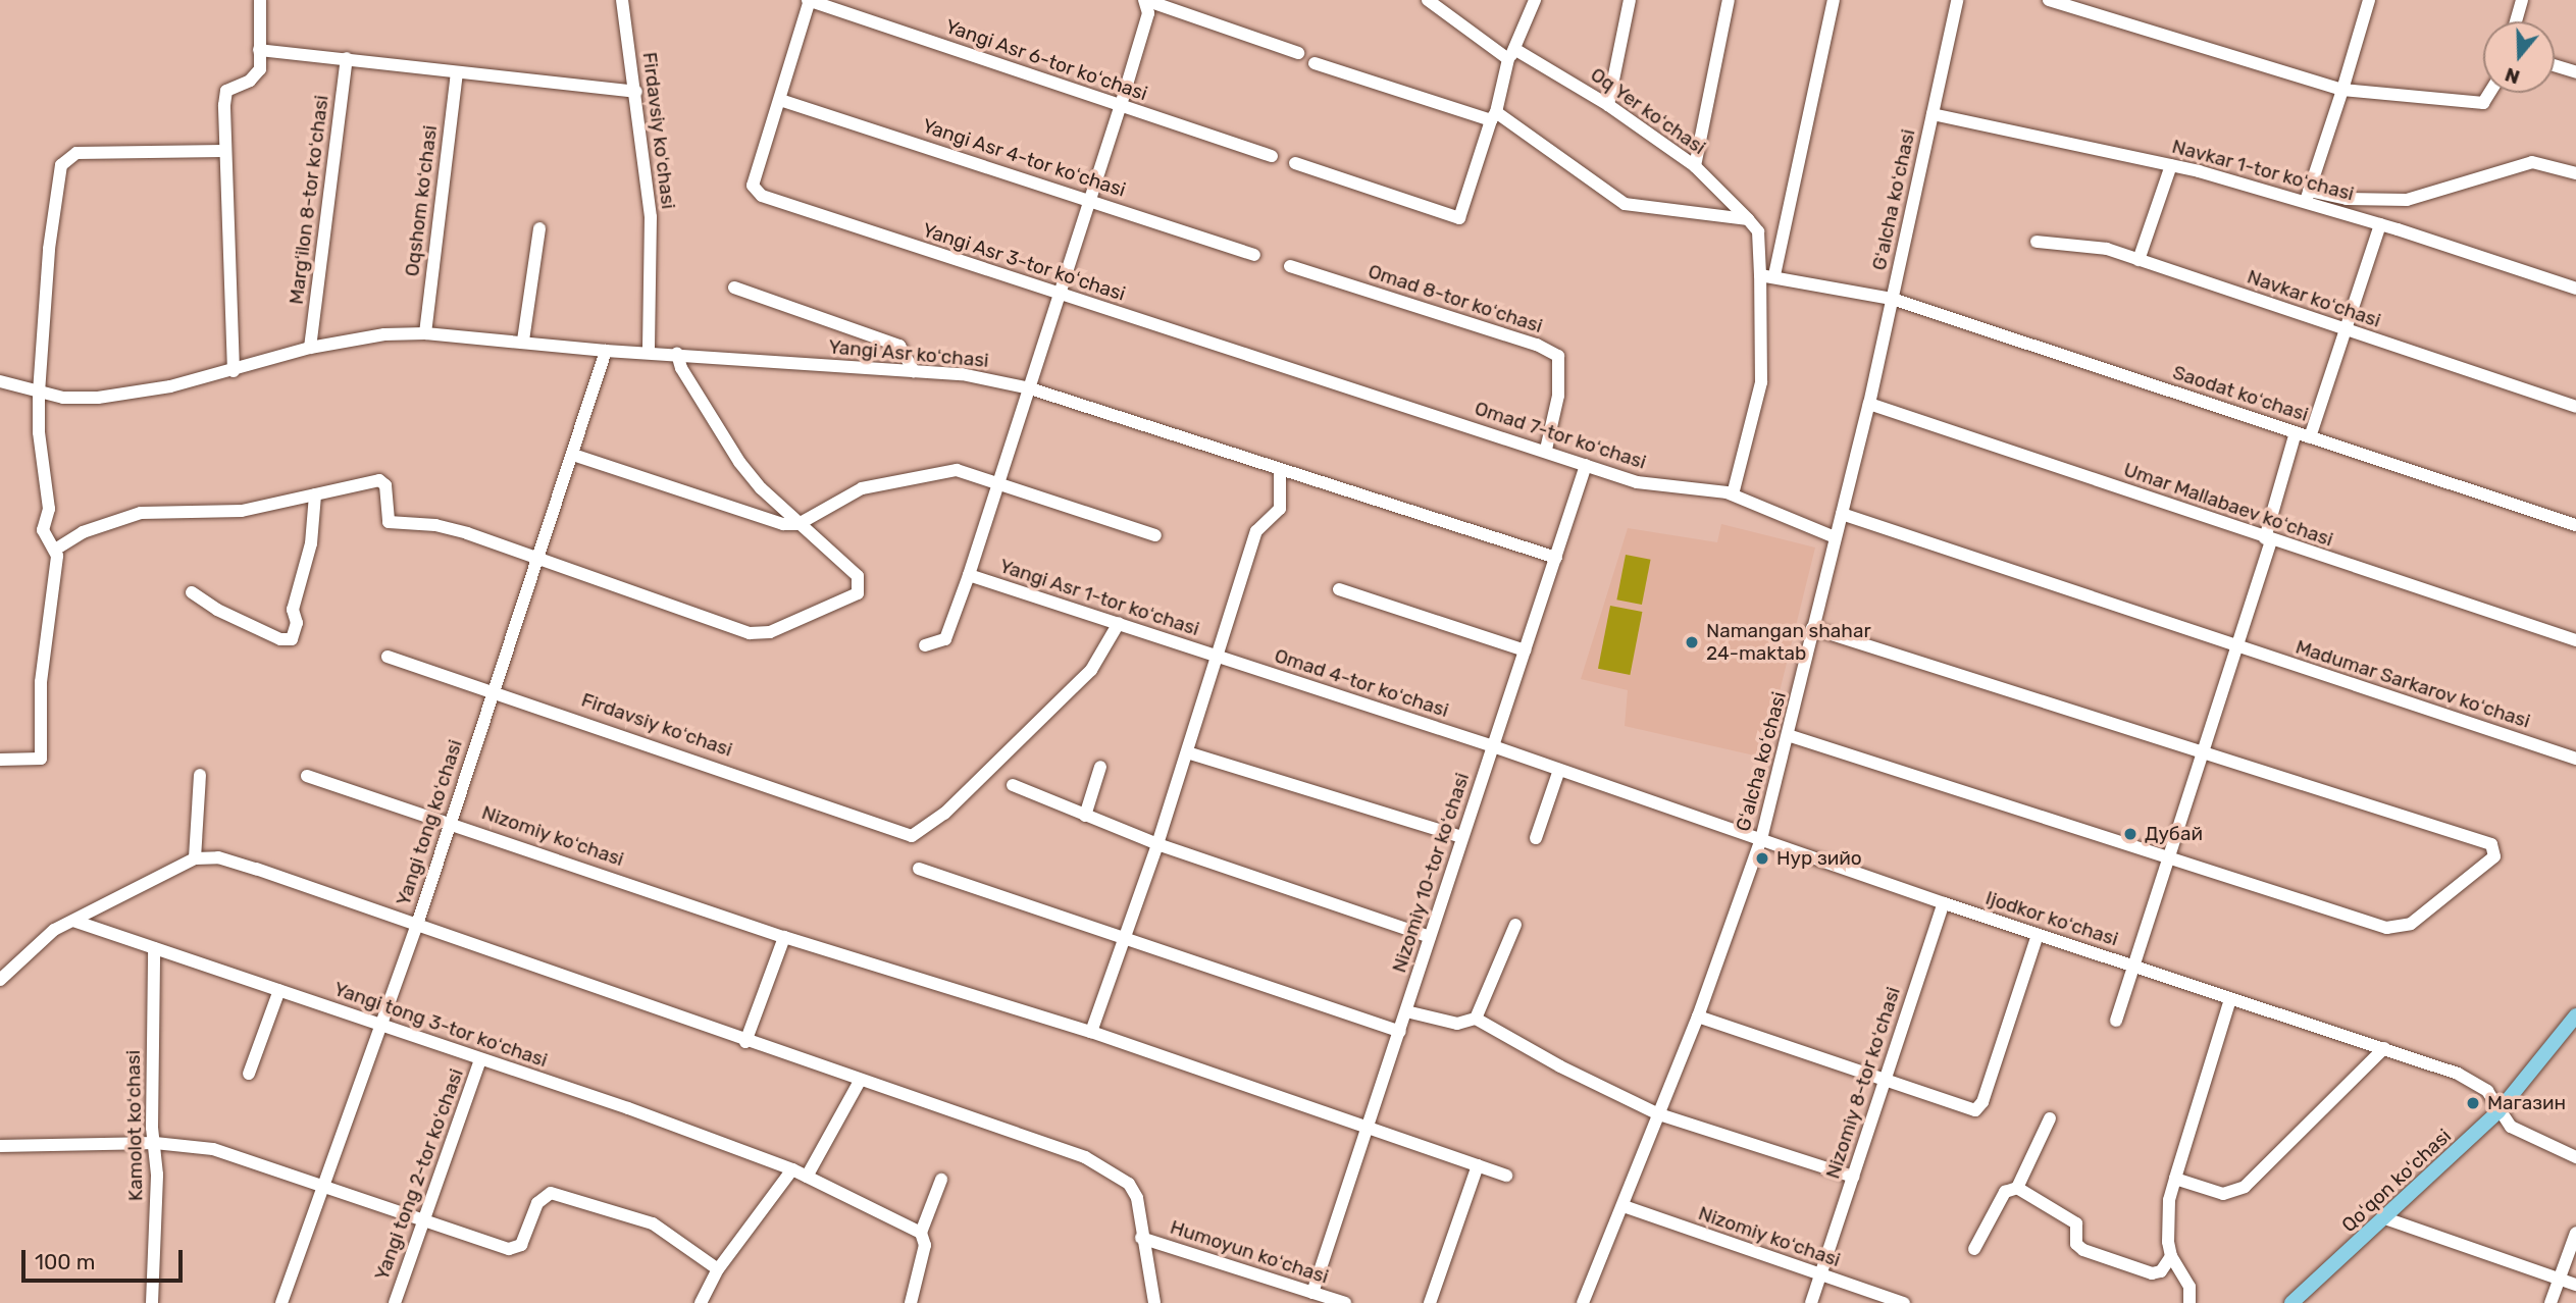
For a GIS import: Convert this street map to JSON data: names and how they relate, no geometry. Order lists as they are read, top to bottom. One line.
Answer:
{"streets":{"main road":["Qoʻqon koʻchasi"],"street":["Yangi Asr 6-tor koʻchasi","Oq Yer koʻchasi","Firdavsiy koʻchasi","Yangi Asr 4-tor koʻchasi","Navkar 1-tor koʻchasi","Margʻilon 8-tor koʻchasi","Gʻalcha koʻchasi","Oqshom koʻchasi","Yangi Asr 3-tor koʻchasi","Omad 8-tor koʻchasi","Navkar koʻchasi","Yangi Asr koʻchasi","Saodat koʻchasi","Omad 7-tor koʻchasi","Umar Mallabaev koʻchasi","Yangi Asr 1-tor koʻchasi","Omad 4-tor koʻchasi","Madumar Sarkarov koʻchasi","Yangi tong koʻchasi","Nizomiy koʻchasi","Nizomiy 10-tor koʻchasi","Ijodkor koʻchasi","Yangi tong 3-tor koʻchasi","Nizomiy 8-tor koʻchasi","Kamolot koʻchasi","Yangi tong 2-tor koʻchasi","Humoyun koʻchasi"]},"crossings":[["Firdavsiy koʻchasi","Yangi Asr koʻchasi"],["Firdavsiy koʻchasi","Yangi Asr 1-tor koʻchasi"],["Firdavsiy koʻchasi","Yangi tong koʻchasi"],["Yangi Asr 4-tor koʻchasi","Yangi Asr 3-tor koʻchasi"],["Navkar 1-tor koʻchasi","Gʻalcha koʻchasi"],["Margʻilon 8-tor koʻchasi","Yangi Asr koʻchasi"],["Gʻalcha koʻchasi","Saodat koʻchasi"],["Gʻalcha koʻchasi","Omad 7-tor koʻchasi"],["Gʻalcha koʻchasi","Umar Mallabaev koʻchasi"],["Gʻalcha koʻchasi","Madumar Sarkarov koʻchasi"],["Gʻalcha koʻchasi","Nizomiy koʻchasi"],["Gʻalcha koʻchasi","Ijodkor koʻchasi"],["Oqshom koʻchasi","Yangi Asr koʻchasi"],["Yangi Asr 3-tor koʻchasi","Omad 7-tor koʻchasi"],["Omad 8-tor koʻchasi","Omad 7-tor koʻchasi"],["Yangi Asr koʻchasi","Yangi tong koʻchasi"],["Yangi Asr koʻchasi","Nizomiy 10-tor koʻchasi"],["Omad 7-tor koʻchasi","Nizomiy 10-tor koʻchasi"],["Yangi Asr 1-tor koʻchasi","Omad 4-tor koʻchasi"],["Omad 4-tor koʻchasi","Nizomiy 10-tor koʻchasi"],["Omad 4-tor koʻchasi","Ijodkor koʻchasi"],["Yangi tong koʻchasi","Nizomiy koʻchasi"],["Yangi tong koʻchasi","Yangi tong 3-tor koʻchasi"],["Nizomiy koʻchasi","Nizomiy 10-tor koʻchasi"],["Nizomiy koʻchasi","Nizomiy 8-tor koʻchasi"],["Nizomiy 10-tor koʻchasi","Ijodkor koʻchasi"],["Nizomiy 10-tor koʻchasi","Humoyun koʻchasi"],["Ijodkor koʻchasi","Nizomiy 8-tor koʻchasi"],["Ijodkor koʻchasi","Qoʻqon koʻchasi"],["Yangi tong 3-tor koʻchasi","Kamolot koʻchasi"],["Yangi tong 3-tor koʻchasi","Yangi tong 2-tor koʻchasi"]],"places":["Namangan shahar 24-maktab","Дубай","Нур зийо","Магазин"],"scale_bar":"100 m","north":"bottom"}
